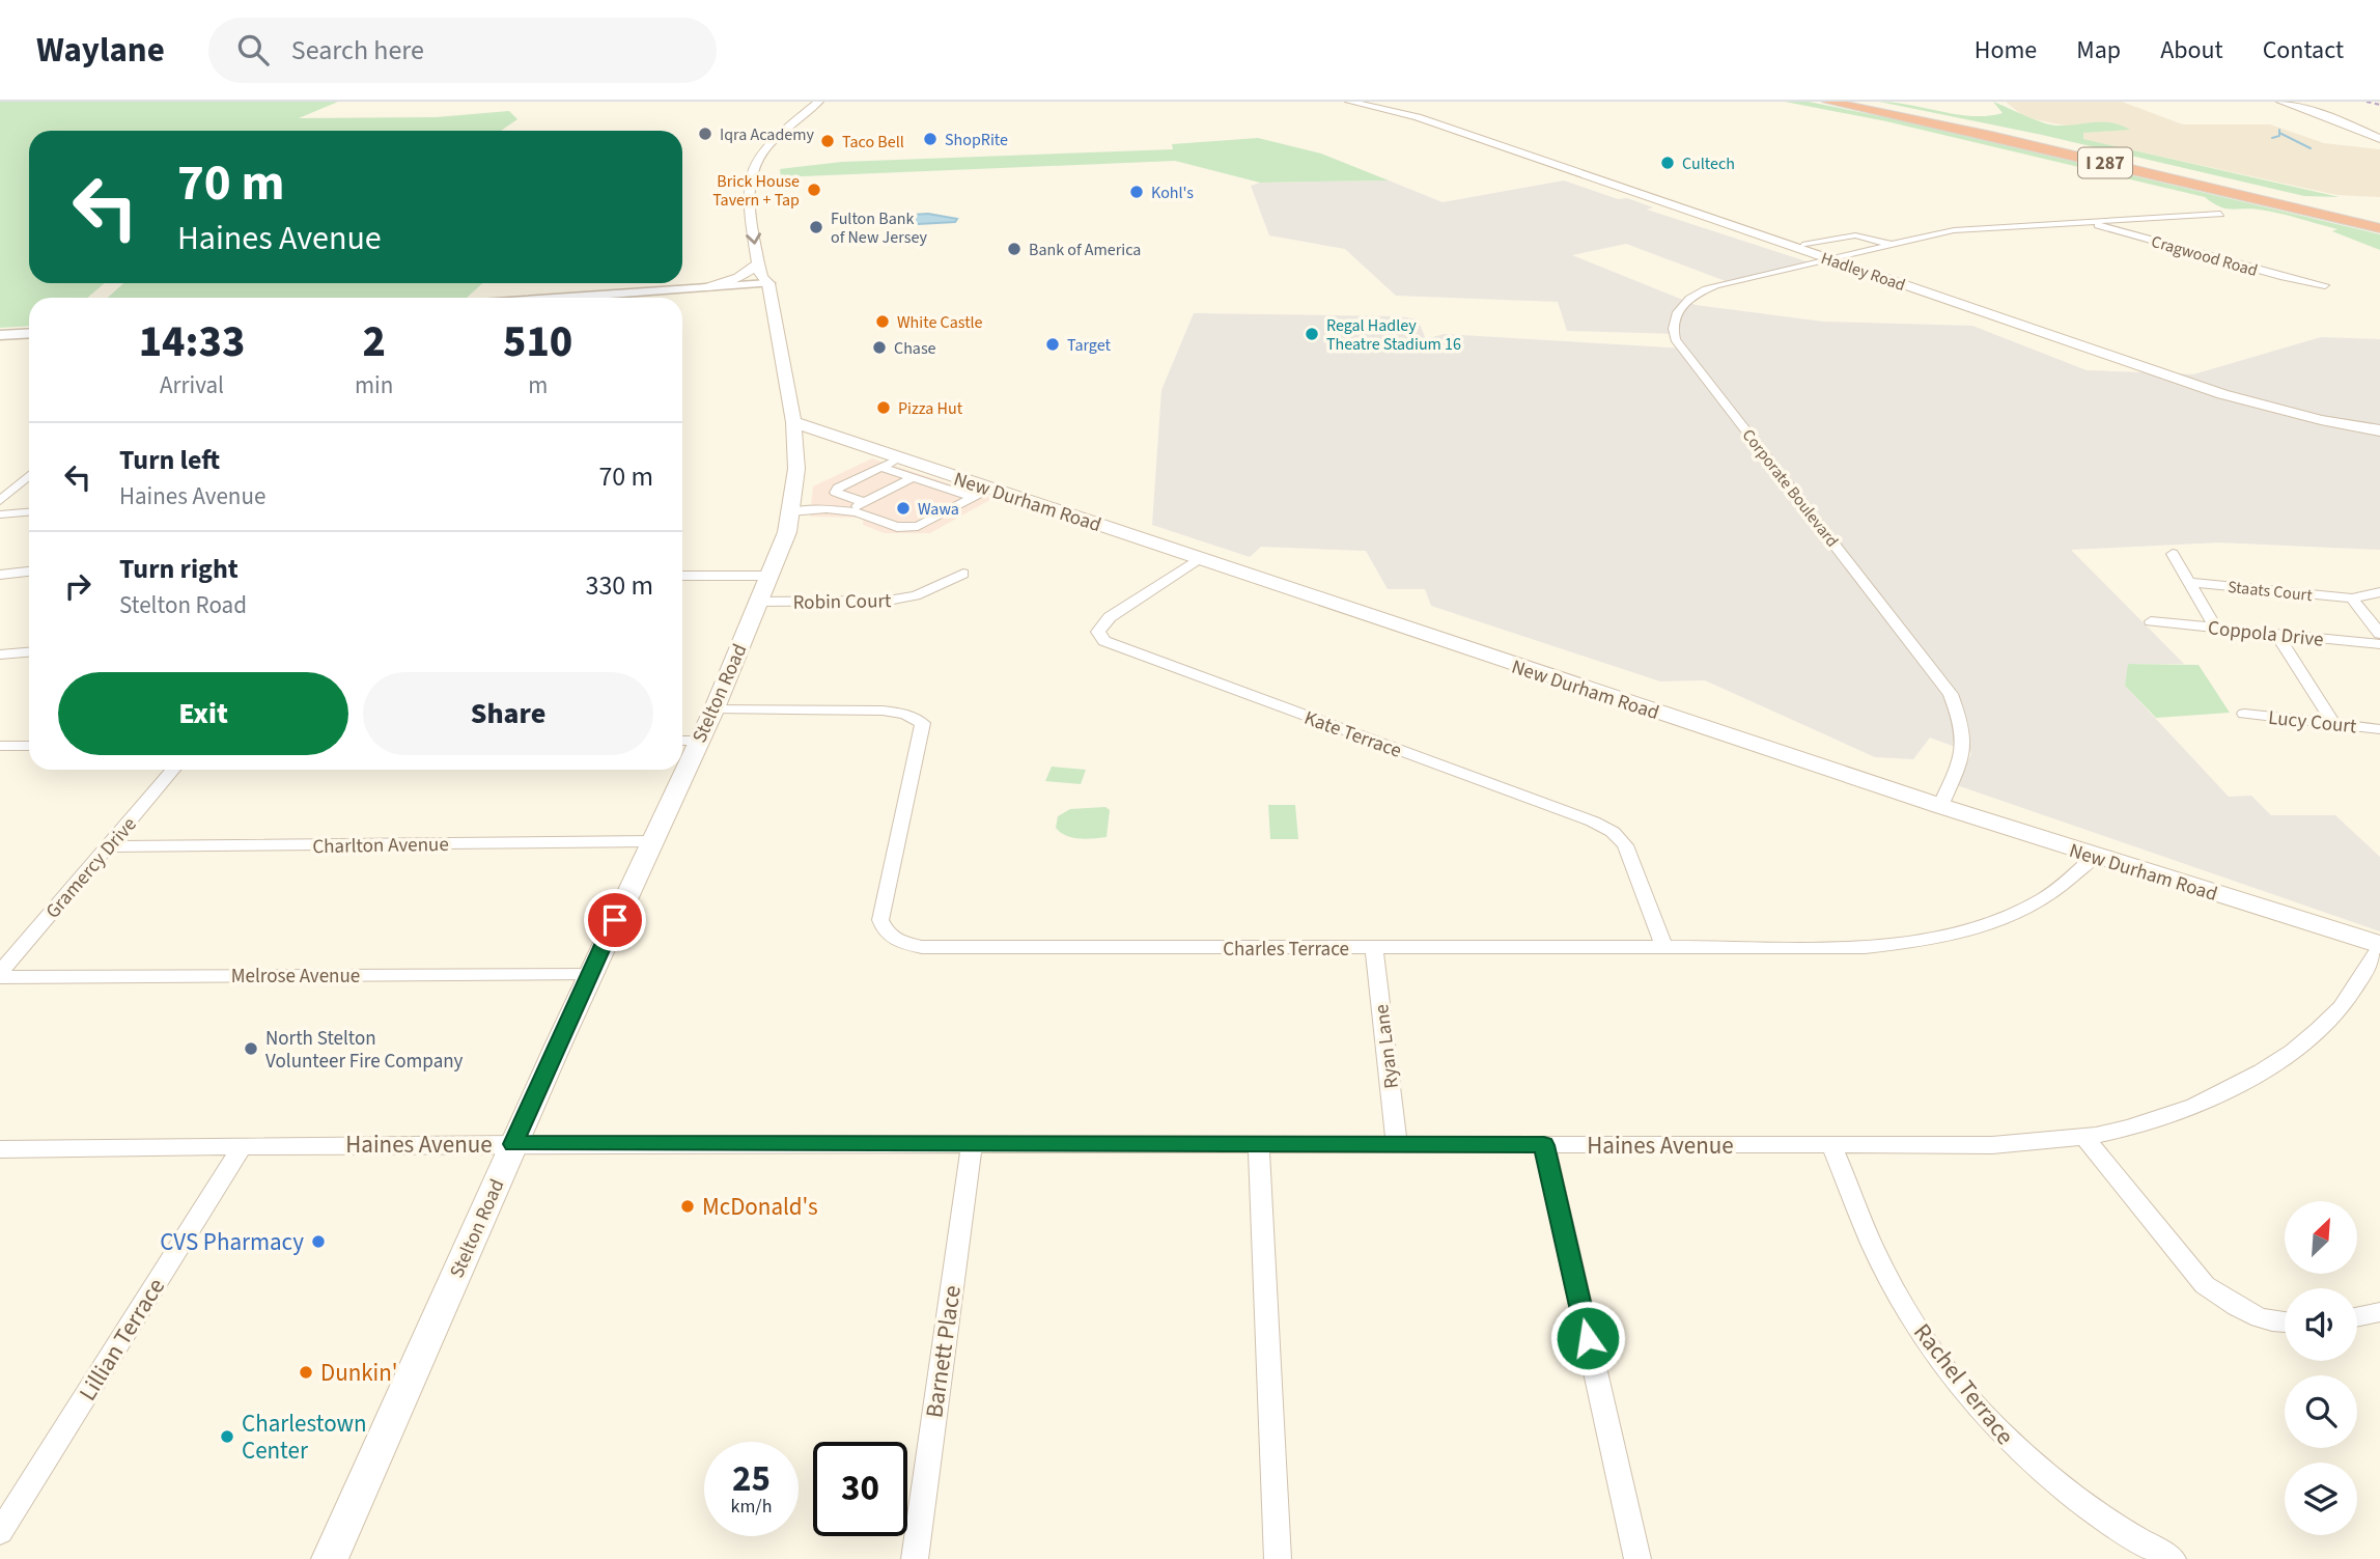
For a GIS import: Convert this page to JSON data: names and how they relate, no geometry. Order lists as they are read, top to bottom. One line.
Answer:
{"streets":{"highway":["I 287"],"main road":["Hadley Road","New Durham Road","Stelton Road"],"street":["Cragwood Road","Corporate Boulevard","Staats Court","Robin Court","Coppola Drive","Lucy Court","Kate Terrace","Charlton Avenue","Gramercy Drive","Charles Terrace","Melrose Avenue","Ryan Lane","Haines Avenue","Lillian Terrace","Barnett Place","Rachel Terrace"]},"crossings":[["Cragwood Road","Hadley Road"],["Cragwood Road","Corporate Boulevard"],["Hadley Road","Corporate Boulevard"],["Corporate Boulevard","New Durham Road"],["New Durham Road","Stelton Road"],["New Durham Road","Kate Terrace"],["New Durham Road","Charles Terrace"],["New Durham Road","Haines Avenue"],["Robin Court","Stelton Road"],["Stelton Road","Charlton Avenue"],["Stelton Road","Charles Terrace"],["Stelton Road","Melrose Avenue"],["Stelton Road","Haines Avenue"],["Kate Terrace","Charles Terrace"],["Charlton Avenue","Gramercy Drive"],["Gramercy Drive","Melrose Avenue"],["Charles Terrace","Ryan Lane"],["Ryan Lane","Haines Avenue"],["Haines Avenue","Lillian Terrace"],["Haines Avenue","Barnett Place"],["Haines Avenue","Rachel Terrace"]],"places":["Iqra Academy","ShopRite","Taco Bell","Cultech","Brick House Tavern + Tap","Kohl's","Fulton Bank of New Jersey","Bank of America","White Castle","Regal Hadley Theatre Stadium 16","Target","Chase","Pizza Hut","Wawa","North Stelton Volunteer Fire Company","McDonald's","CVS Pharmacy","Dunkin'","Charlestown Center"],"north":"top right","page":{"header":"Waylane","search":"Search here","nav":["Home","Map","About","Contact"],"turn":["70 m","Haines Avenue"],"eta":["14:33","Arrival","2","min","510","m"],"list":[{"name":"Turn left","note":"Haines Avenue","value":"70 m"},{"name":"Turn right","note":"Stelton Road","value":"330 m"}],"buttons":["Exit","Share"],"speed":"25 km/h","limit":"30"}}
